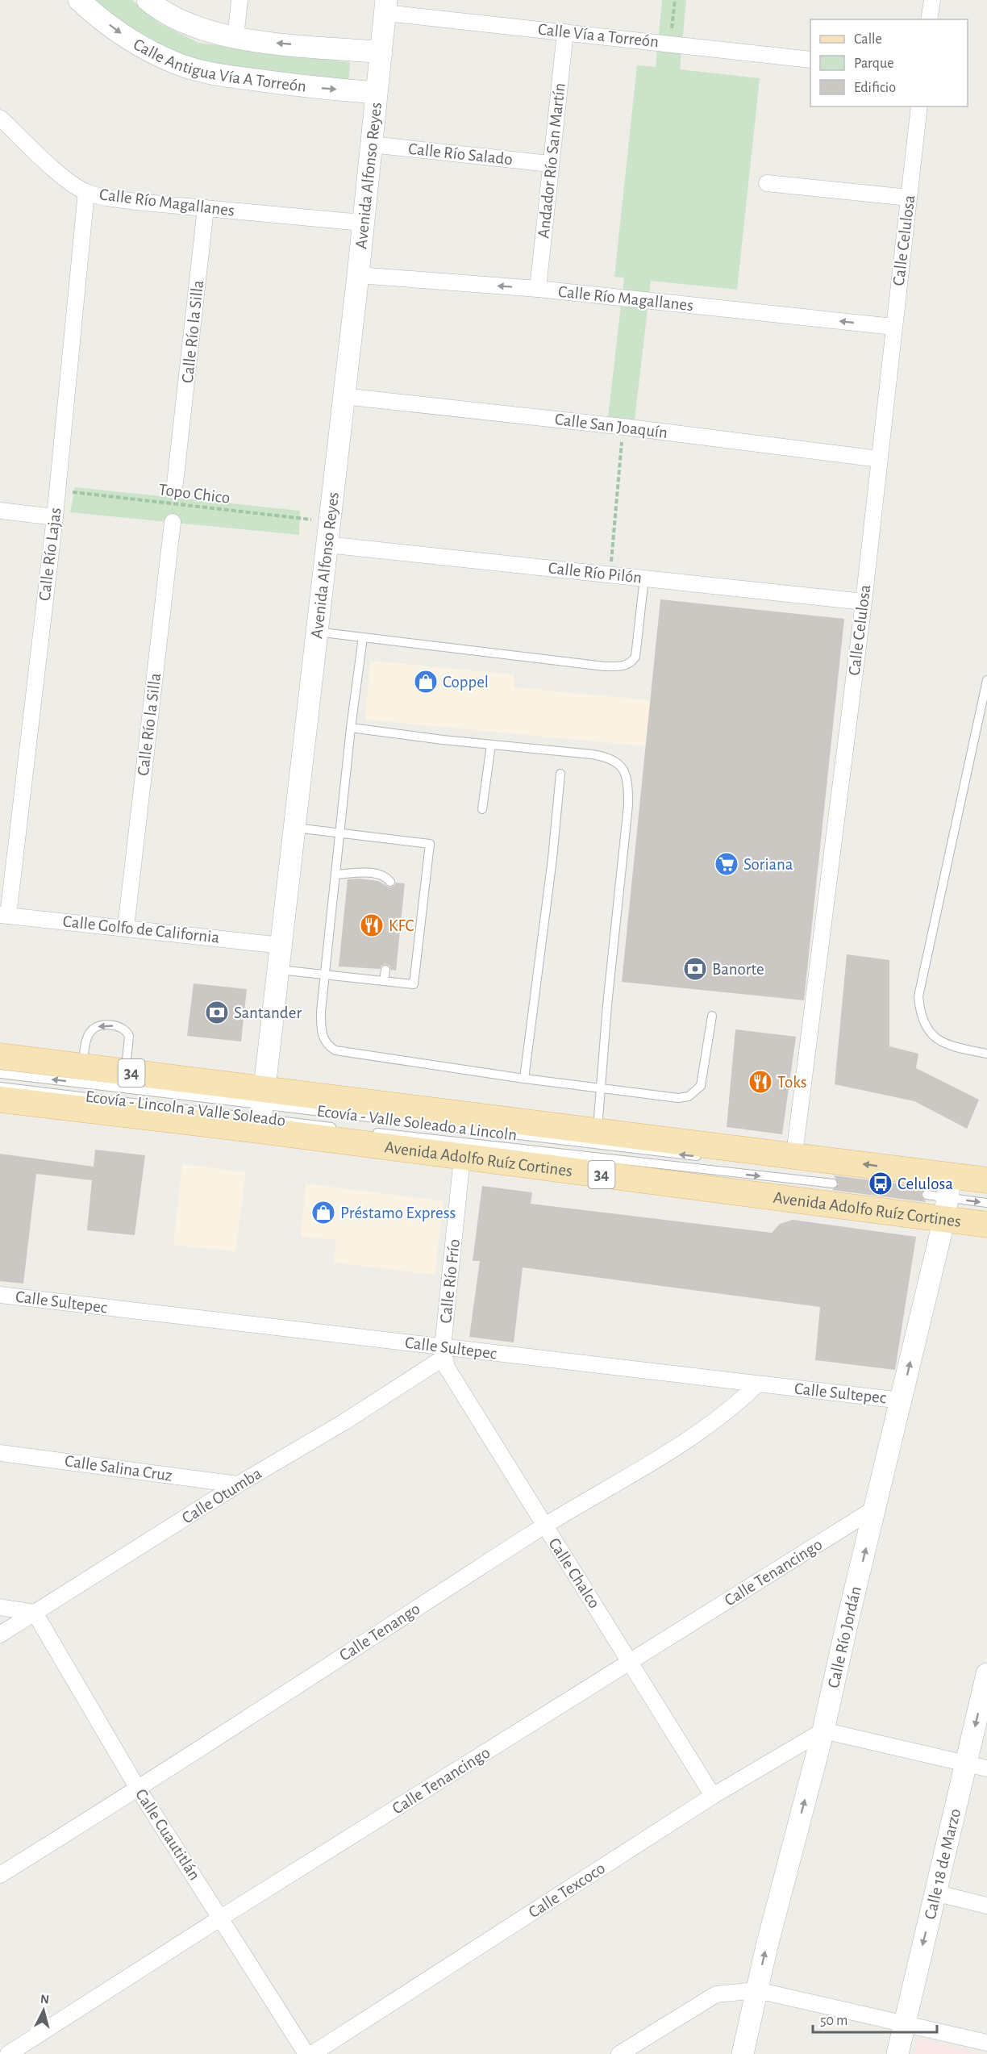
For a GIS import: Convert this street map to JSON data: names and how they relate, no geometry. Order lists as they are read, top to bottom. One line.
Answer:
{"streets":{"main road":["34","Avenida Adolfo Ruíz Cortines"],"street":["Calle Vía a Torreón","Calle Antigua Vía A Torreón","Calle Río Salado","Andador Río San Martín","Avenida Alfonso Reyes","Calle Río Magallanes","Calle Celulosa","Calle Río la Silla","Calle San Joaquín","Calle Río Lajas","Calle Río Pilón","Calle Golfo de California","Calle Río Frío","Calle Sultepec","Calle Salina Cruz","Calle Otumba","Calle Tenancingo","Calle Chalco","Calle Tenango","Calle Río Jordán","Calle Cuautitlán","Calle 18 de Marzo","Calle Texcoco"],"lane":["Ecovía - Lincoln a Valle Soleado","Ecovía - Valle Soleado a Lincoln"],"path":["Topo Chico"]},"crossings":[["Calle Vía a Torreón","Andador Río San Martín"],["Calle Vía a Torreón","Avenida Alfonso Reyes"],["Calle Antigua Vía A Torreón","Avenida Alfonso Reyes"],["Calle Río Salado","Andador Río San Martín"],["Calle Río Salado","Avenida Alfonso Reyes"],["Andador Río San Martín","Calle Río Magallanes"],["Avenida Alfonso Reyes","Calle Río Magallanes"],["Avenida Alfonso Reyes","Calle San Joaquín"],["Avenida Alfonso Reyes","Topo Chico"],["Avenida Alfonso Reyes","Calle Río Pilón"],["Avenida Alfonso Reyes","Calle Golfo de California"],["Avenida Alfonso Reyes","Ecovía - Lincoln a Valle Soleado"],["Avenida Alfonso Reyes","Ecovía - Valle Soleado a Lincoln"],["Avenida Alfonso Reyes","Avenida Adolfo Ruíz Cortines"],["Calle Río Magallanes","Calle Celulosa"],["Calle Río Magallanes","Calle Río la Silla"],["Calle Río Magallanes","Calle Río Lajas"],["Calle Celulosa","Calle San Joaquín"],["Calle Celulosa","Calle Río Pilón"],["Calle Celulosa","Avenida Adolfo Ruíz Cortines"],["Calle Río la Silla","Calle Golfo de California"],["Topo Chico","Calle Río Lajas"],["Calle Río Lajas","Calle Golfo de California"],["Ecovía - Lincoln a Valle Soleado","Ecovía - Valle Soleado a Lincoln"],["Ecovía - Lincoln a Valle Soleado","Avenida Adolfo Ruíz Cortines"],["Ecovía - Valle Soleado a Lincoln","Avenida Adolfo Ruíz Cortines"],["Avenida Adolfo Ruíz Cortines","Calle Río Frío"],["Avenida Adolfo Ruíz Cortines","Calle Río Jordán"],["Calle Río Frío","Calle Sultepec"],["Calle Río Frío","Calle Otumba"],["Calle Río Frío","Calle Chalco"],["Calle Sultepec","Calle Otumba"],["Calle Sultepec","Calle Chalco"],["Calle Sultepec","Calle Tenango"],["Calle Sultepec","Calle Río Jordán"],["Calle Salina Cruz","Calle Otumba"],["Calle Otumba","Calle Chalco"],["Calle Otumba","Calle Cuautitlán"],["Calle Tenancingo","Calle Chalco"],["Calle Tenancingo","Calle Río Jordán"],["Calle Tenancingo","Calle Cuautitlán"],["Calle Chalco","Calle Tenango"],["Calle Chalco","Calle Texcoco"],["Calle Tenango","Calle Cuautitlán"],["Calle Río Jordán","Calle Texcoco"]],"one_way":["Calle Río Magallanes","Calle Río Jordán","Calle 18 de Marzo"],"places":{"shop":["Coppel","Préstamo Express"],"supermarket":["Soriana"],"restaurant":["KFC","Toks"],"bank":["Banorte","Santander"],"bus stop":["Celulosa"]},"legend":["Calle","Parque","Edificio"],"scale_bar":"50 m","north":"top"}
